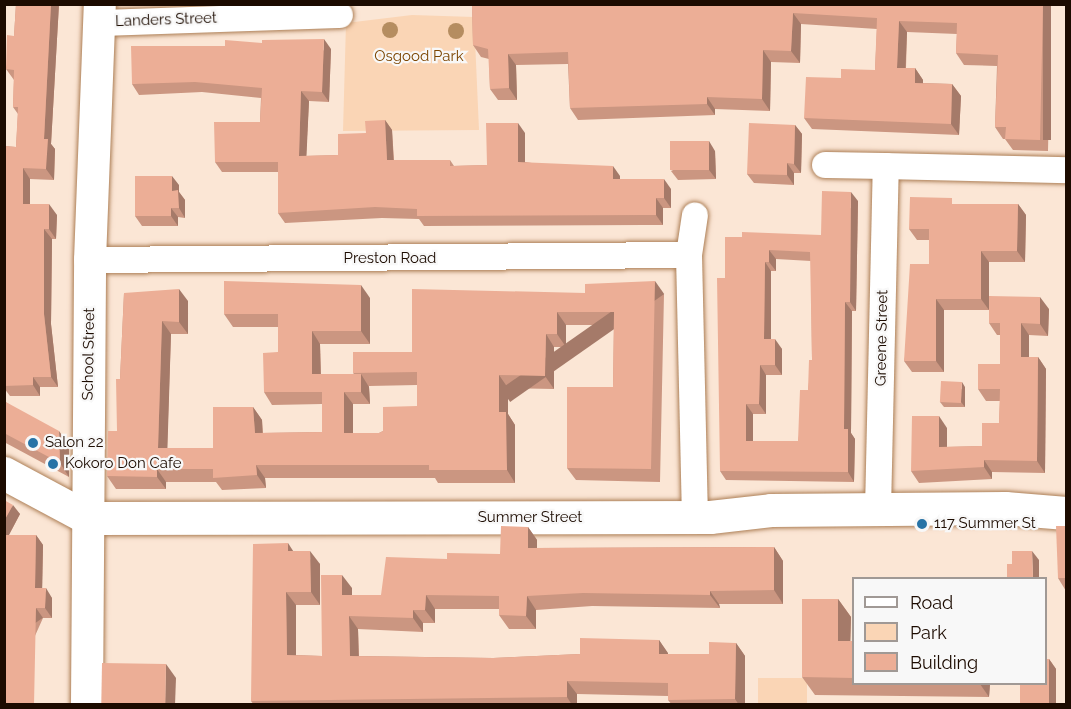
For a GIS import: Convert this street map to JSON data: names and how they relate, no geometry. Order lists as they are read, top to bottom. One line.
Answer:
{"streets":{"main road":["Summer Street"],"street":["Landers Street","Preston Road","Greene Street","School Street"]},"crossings":[["Landers Street","School Street"],["Preston Road","School Street"],["Greene Street","Summer Street"],["School Street","Summer Street"]],"parks":["Osgood Park"],"places":["Salon 22","Kokoro Don Cafe","117 Summer St"],"legend":["Road","Park","Building"]}
